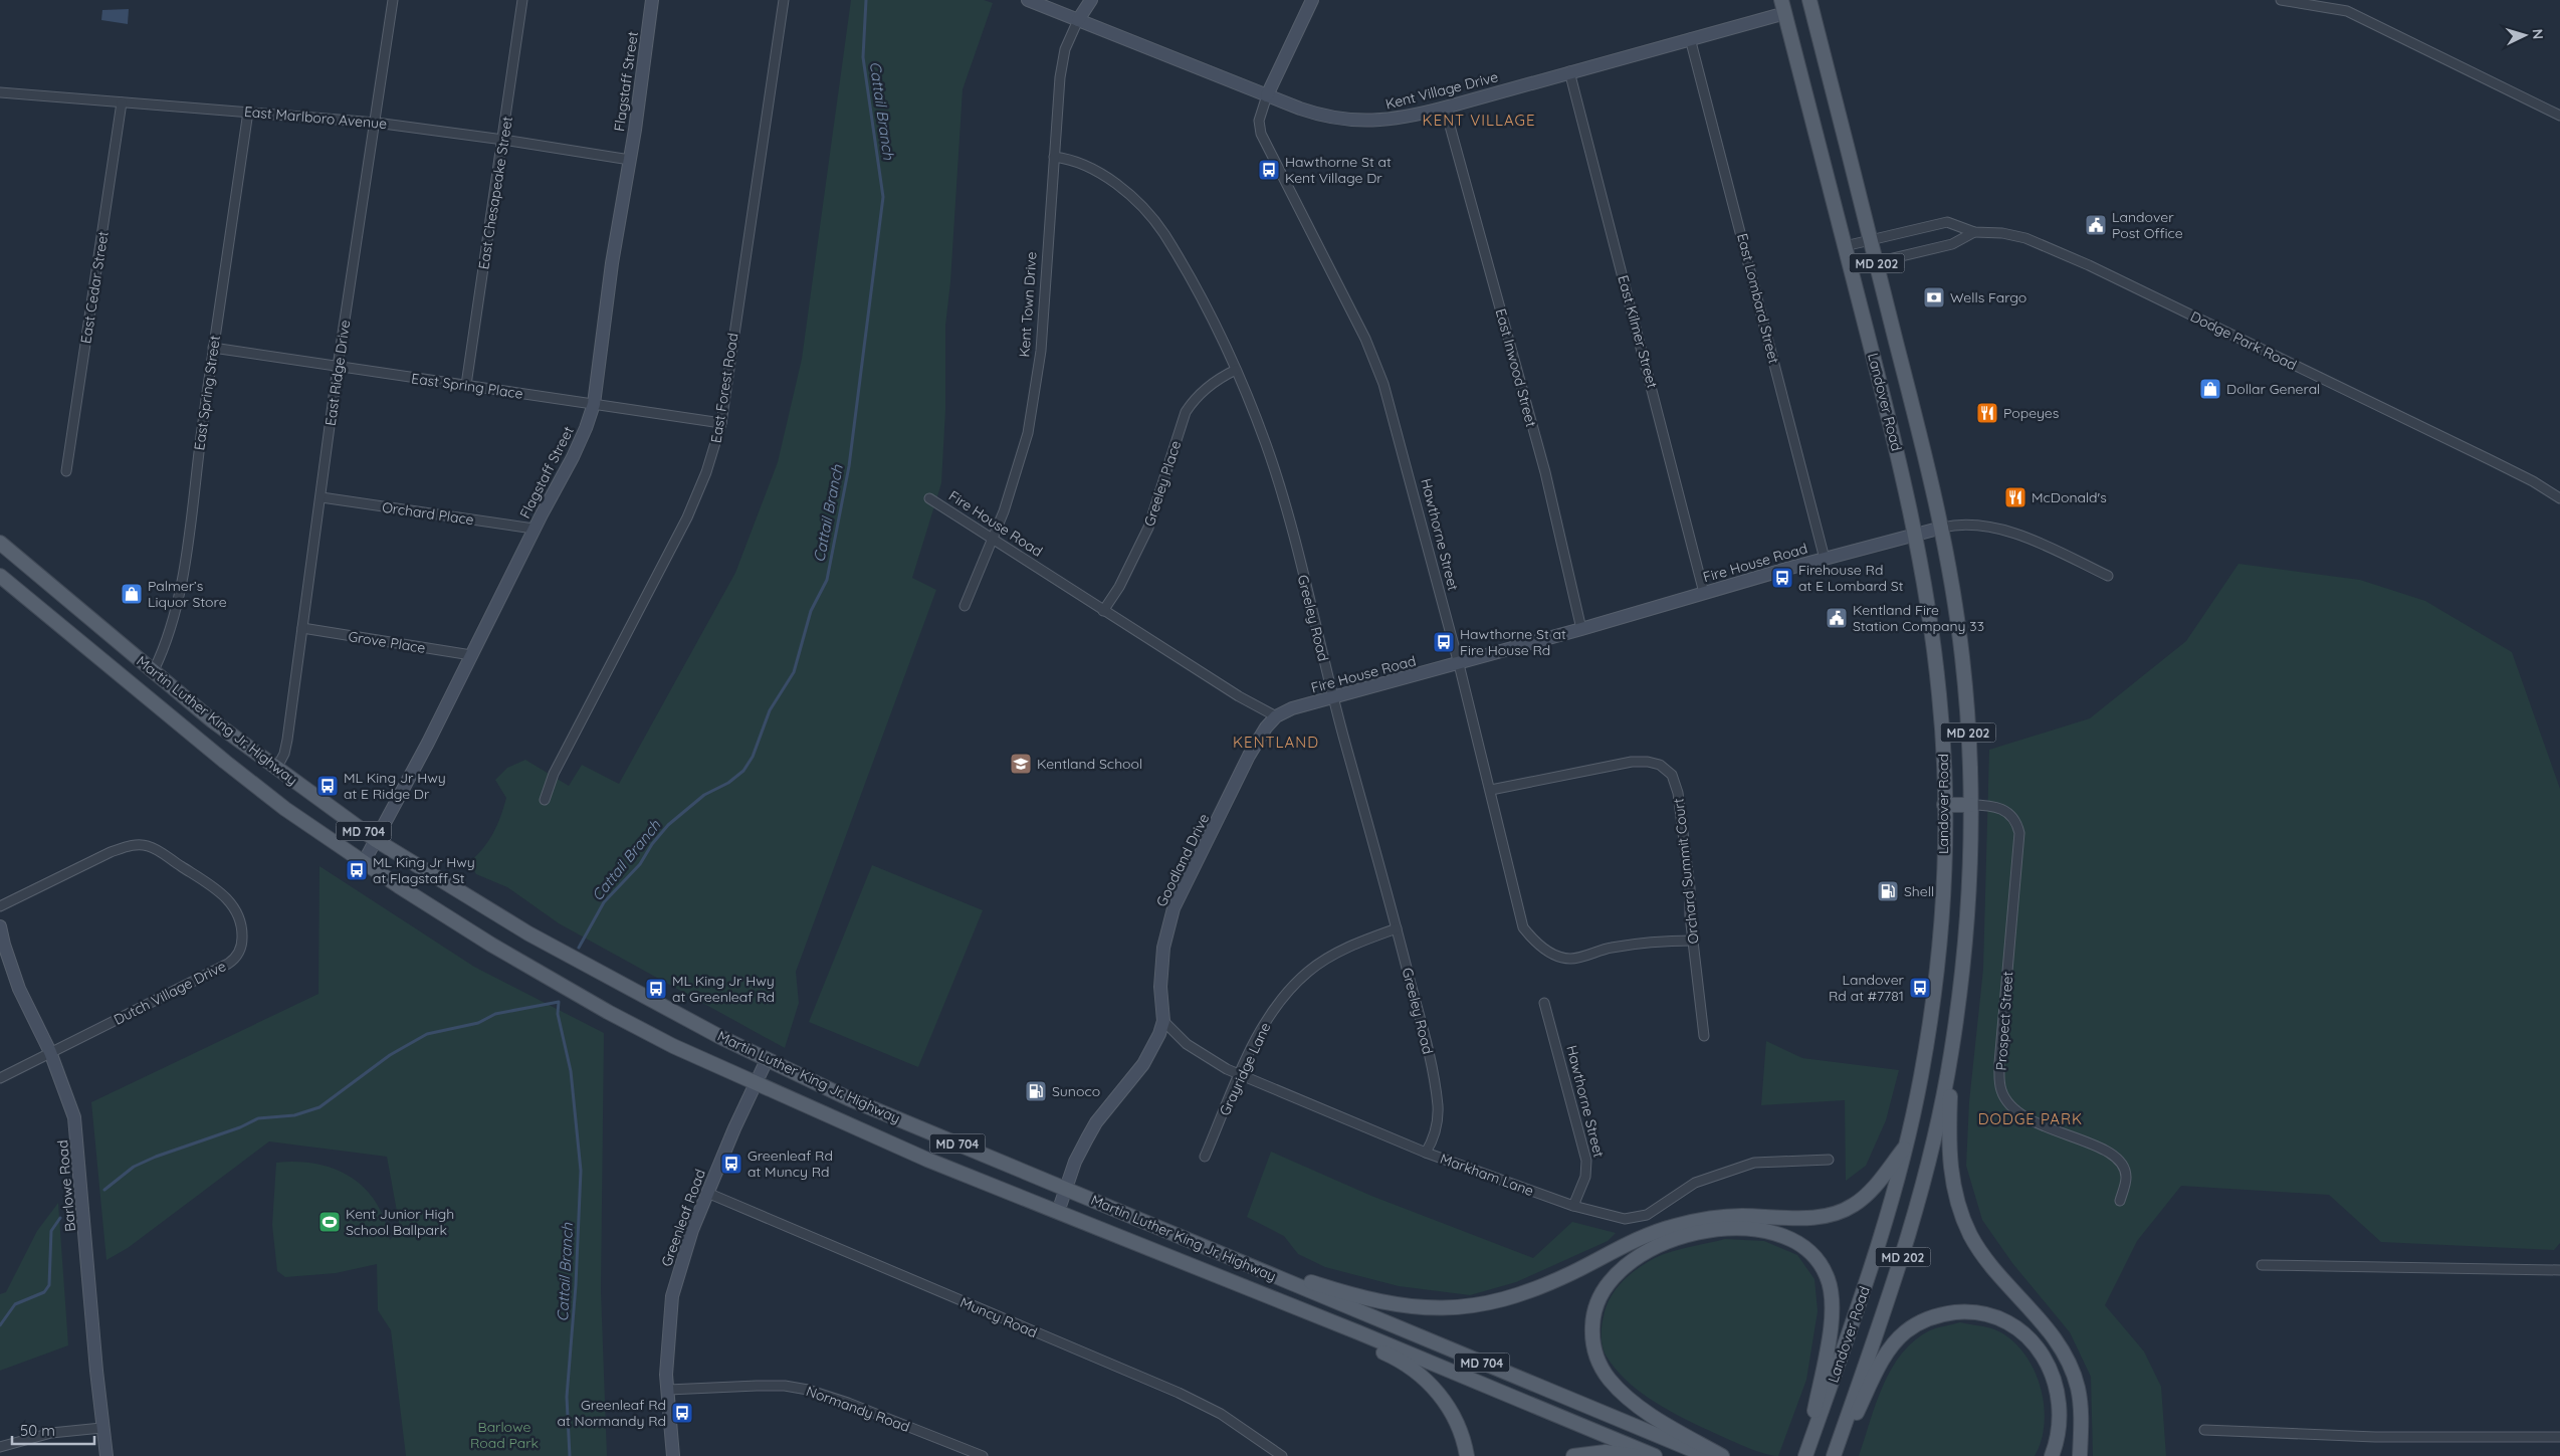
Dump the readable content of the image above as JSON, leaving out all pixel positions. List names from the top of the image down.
{
  "streets": {
    "main road": [
      "MD 202",
      "Landover Road",
      "Martin Luther King Jr. Highway",
      "MD 704"
    ],
    "street": [
      "Flagstaff Street",
      "Kent Village Drive",
      "East Marlboro Avenue",
      "East Chesapeake Street",
      "East Cedar Street",
      "East Lombard Street",
      "Kent Town Drive",
      "East Kilmer Street",
      "Dodge Park Road",
      "East Inwood Street",
      "East Ridge Drive",
      "East Spring Place",
      "East Forest Road",
      "East Spring Street",
      "Greeley Place",
      "Orchard Place",
      "Fire House Road",
      "Hawthorne Street",
      "Greeley Road",
      "Grove Place",
      "Goodland Drive",
      "Orchard Summit Court",
      "Dutch Village Drive",
      "Prospect Street",
      "Grayridge Lane",
      "Markham Lane",
      "Barlowe Road",
      "Greenleaf Road",
      "Muncy Road",
      "Normandy Road"
    ]
  },
  "crossings": [
    ["Flagstaff Street", "East Marlboro Avenue"],
    ["Flagstaff Street", "East Spring Place"],
    ["Flagstaff Street", "Orchard Place"],
    ["Flagstaff Street", "Grove Place"],
    ["Flagstaff Street", "Martin Luther King Jr. Highway"],
    ["Kent Village Drive", "East Lombard Street"],
    ["Kent Village Drive", "Kent Town Drive"],
    ["Kent Village Drive", "East Kilmer Street"],
    ["Kent Village Drive", "East Inwood Street"],
    ["Kent Village Drive", "Landover Road"],
    ["Kent Village Drive", "Hawthorne Street"],
    ["East Marlboro Avenue", "East Chesapeake Street"],
    ["East Marlboro Avenue", "East Cedar Street"],
    ["East Marlboro Avenue", "East Ridge Drive"],
    ["East Marlboro Avenue", "East Spring Street"],
    ["East Chesapeake Street", "East Spring Place"],
    ["East Lombard Street", "Fire House Road"],
    ["Kent Town Drive", "Fire House Road"],
    ["Kent Town Drive", "Greeley Road"],
    ["East Kilmer Street", "Fire House Road"],
    ["Dodge Park Road", "Landover Road"],
    ["East Inwood Street", "Fire House Road"],
    ["East Ridge Drive", "East Spring Place"],
    ["East Ridge Drive", "Orchard Place"],
    ["East Ridge Drive", "Grove Place"],
    ["East Ridge Drive", "Martin Luther King Jr. Highway"],
    ["East Spring Place", "East Forest Road"],
    ["East Spring Place", "East Spring Street"],
    ["East Spring Street", "Martin Luther King Jr. Highway"],
    ["Landover Road", "Fire House Road"],
    ["Landover Road", "Prospect Street"],
    ["Greeley Place", "Fire House Road"],
    ["Greeley Place", "Greeley Road"],
    ["Fire House Road", "Hawthorne Street"],
    ["Fire House Road", "Greeley Road"],
    ["Fire House Road", "Goodland Drive"],
    ["Hawthorne Street", "Orchard Summit Court"],
    ["Hawthorne Street", "Markham Lane"],
    ["Greeley Road", "Grayridge Lane"],
    ["Greeley Road", "Markham Lane"],
    ["Martin Luther King Jr. Highway", "Goodland Drive"],
    ["Martin Luther King Jr. Highway", "Greenleaf Road"],
    ["Goodland Drive", "Markham Lane"],
    ["Dutch Village Drive", "Barlowe Road"],
    ["Grayridge Lane", "Markham Lane"],
    ["Greenleaf Road", "Muncy Road"],
    ["Greenleaf Road", "Normandy Road"]
  ],
  "districts": ["KENT VILLAGE", "KENTLAND", "DODGE PARK"],
  "water": ["Cattail Branch"],
  "parks": ["Barlowe Road Park"],
  "places": {
    "bus stop": [
      "Hawthorne St at Kent Village Dr",
      "Firehouse Rd at E Lombard St",
      "Hawthorne St at Fire House Rd",
      "ML King Jr Hwy at E Ridge Dr",
      "ML King Jr Hwy at Flagstaff St",
      "Landover Rd at #7781",
      "ML King Jr Hwy at Greenleaf Rd",
      "Greenleaf Rd at Muncy Rd",
      "Greenleaf Rd at Normandy Rd"
    ],
    "public building": ["Landover Post Office", "Kentland Fire Station Company 33"],
    "bank": ["Wells Fargo"],
    "shop": ["Dollar General", "Palmer’s Liquor Store"],
    "restaurant": ["Popeyes", "McDonald's"],
    "school or university": ["Kentland School"],
    "fuel station": ["Shell", "Sunoco"],
    "sports": ["Kent Junior High School Ballpark"]
  },
  "scale_bar": "50 m",
  "north": "right"
}
